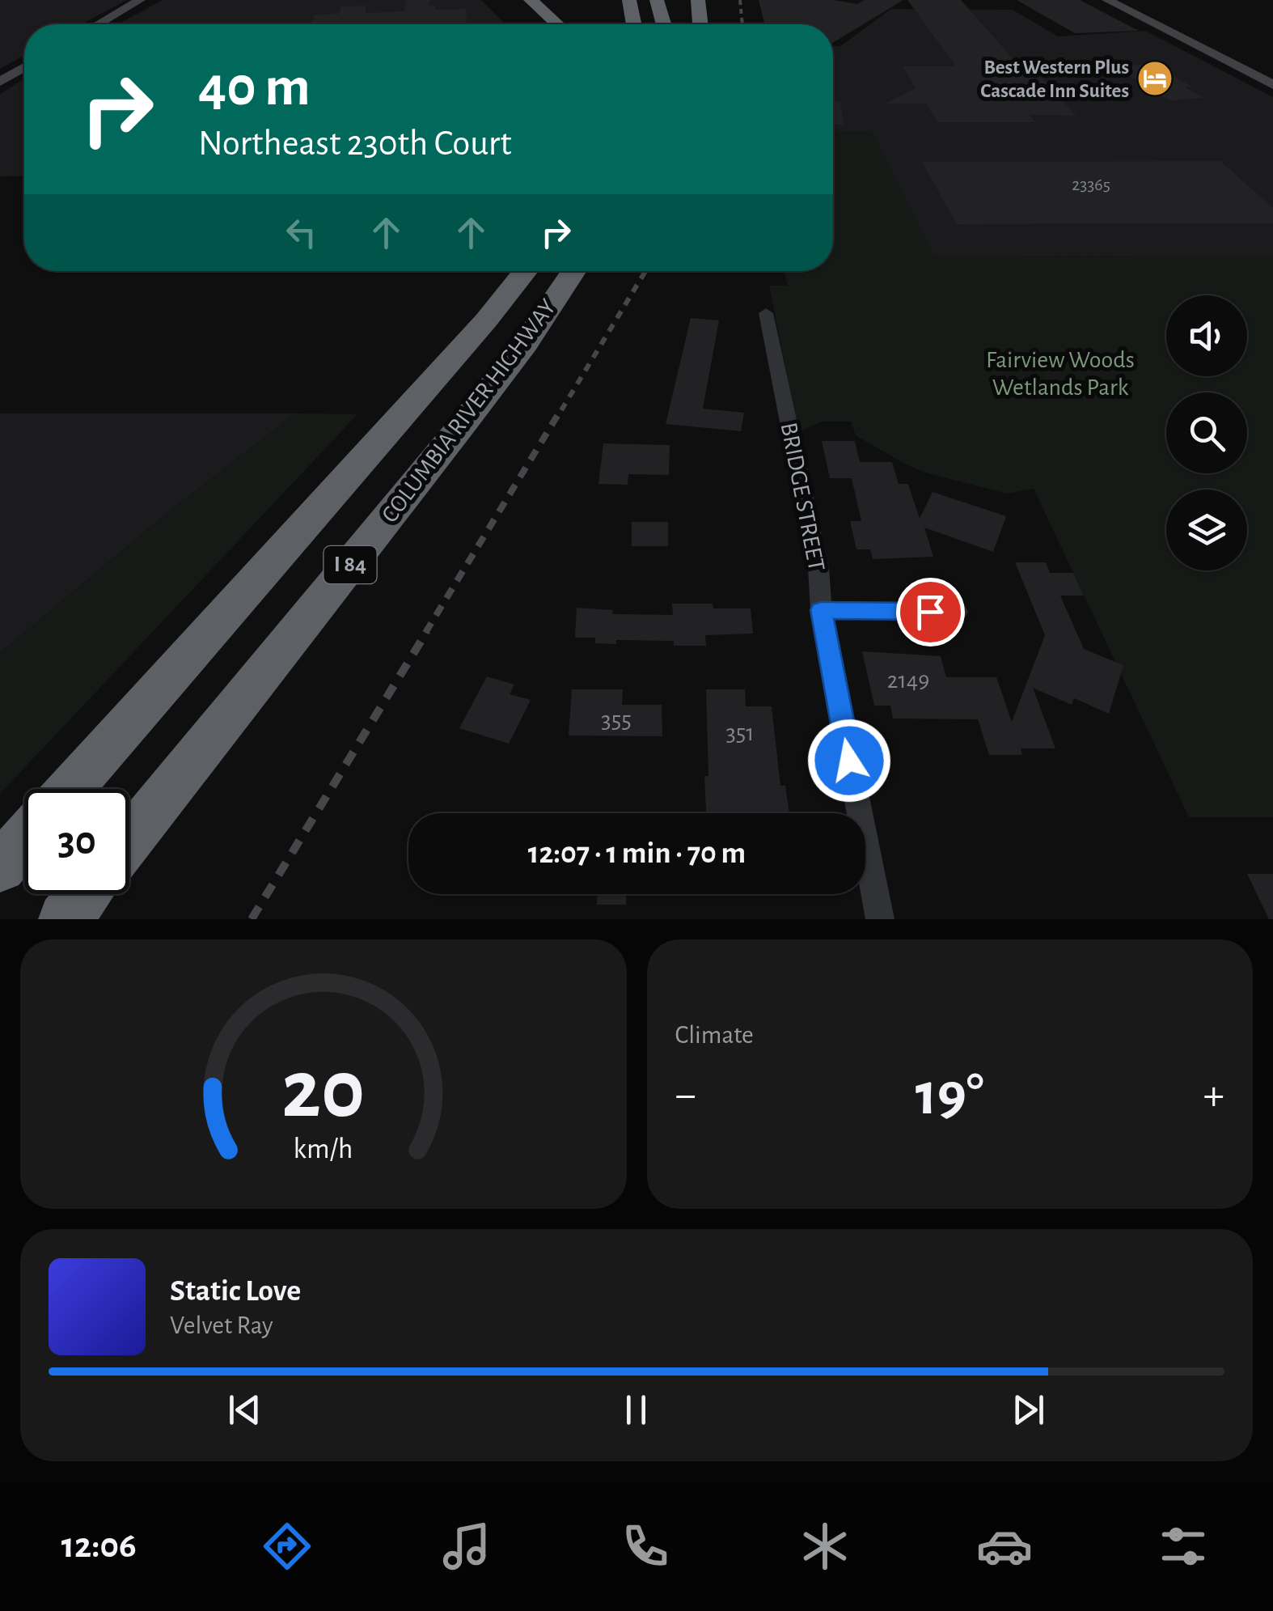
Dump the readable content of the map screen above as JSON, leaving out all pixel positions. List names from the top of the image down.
{
  "streets": {
    "highway": ["COLUMBIA RIVER HIGHWAY", "I 84"],
    "street": ["BRIDGE STREET"]
  },
  "parks": ["Fairview Woods Wetlands Park"],
  "places": {
    "hotel": ["Best Western Plus Cascade Inn Suites"]
  },
  "house_numbers": [
    "23365",
    "2149",
    "355",
    "351"
  ],
  "page": {
    "turn": ["40 m", "Northeast 230th Court"],
    "limit": "30",
    "trip": "12:07 · 1 min · 70 m",
    "tile": "Climate",
    "heat": ["−", "19°", "+"],
    "song": ["Static Love", "Velvet Ray"],
    "tabs": "12:06",
    "gauge": ["20", "km/h"]
  }
}
